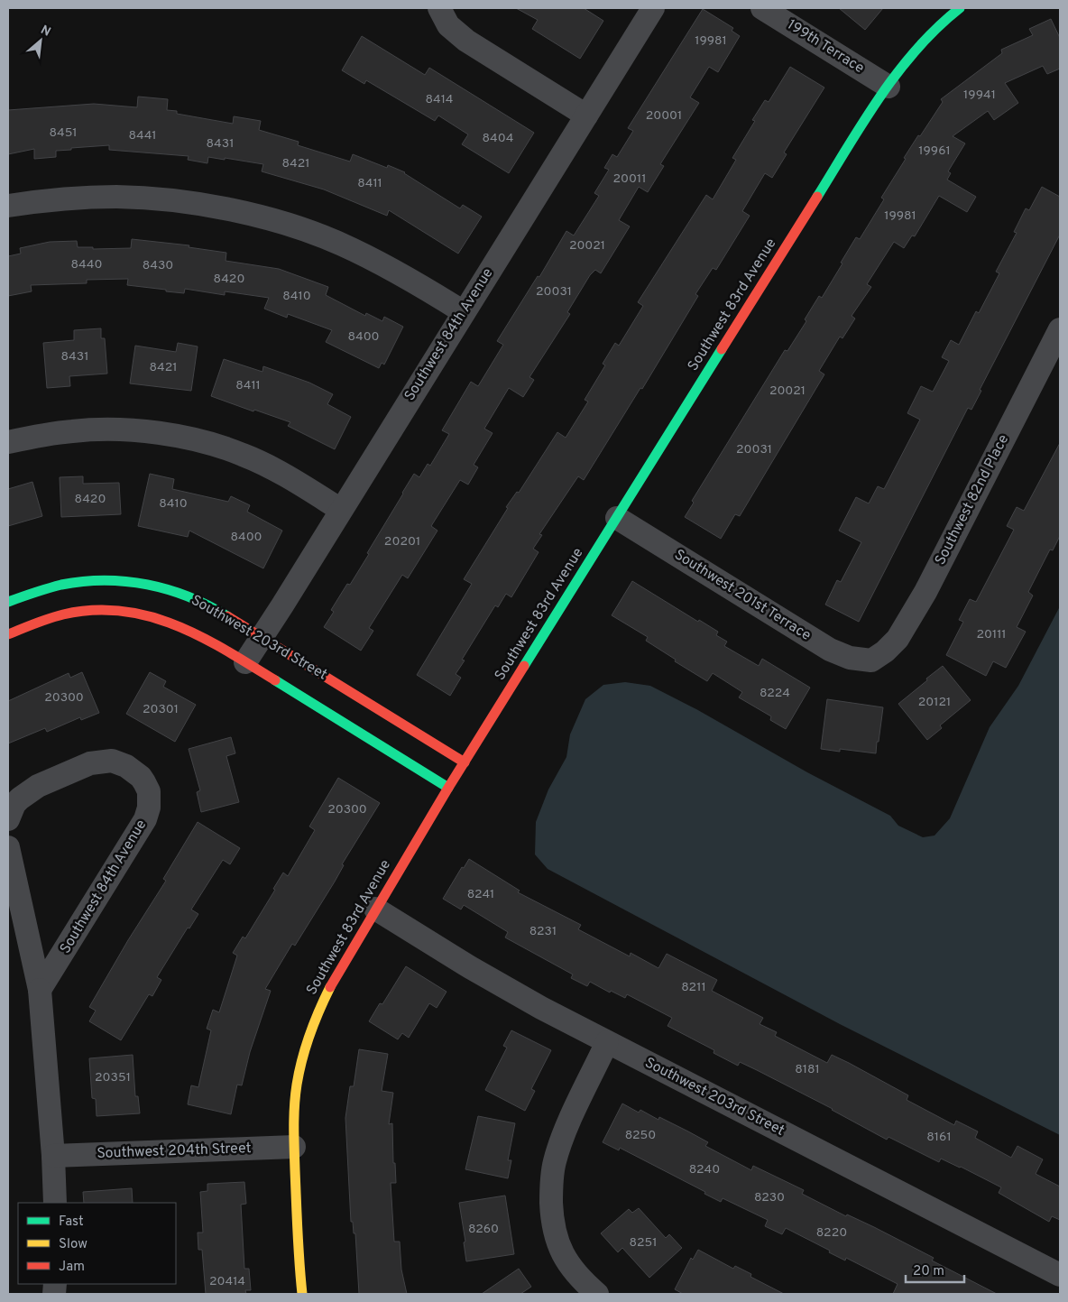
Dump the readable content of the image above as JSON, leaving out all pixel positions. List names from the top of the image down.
{
  "streets": {
    "street": [
      "199th Terrace",
      "Southwest 83rd Avenue",
      "Southwest 84th Avenue",
      "Southwest 82nd Place",
      "Southwest 201st Terrace",
      "Southwest 203rd Street",
      "Southwest 204th Street"
    ]
  },
  "crossings": [
    ["199th Terrace", "Southwest 83rd Avenue"],
    ["Southwest 83rd Avenue", "Southwest 201st Terrace"],
    ["Southwest 83rd Avenue", "Southwest 203rd Street"],
    ["Southwest 83rd Avenue", "Southwest 204th Street"],
    ["Southwest 84th Avenue", "Southwest 203rd Street"],
    ["Southwest 82nd Place", "Southwest 201st Terrace"]
  ],
  "house_numbers": [
    "19981",
    "19941",
    "8414",
    "20001",
    "8451",
    "8441",
    "8404",
    "8431",
    "19961",
    "8421",
    "20011",
    "8411",
    "19981",
    "20021",
    "8440",
    "8430",
    "8420",
    "20031",
    "8410",
    "8400",
    "8431",
    "8421",
    "8411",
    "20021",
    "20031",
    "8420",
    "8410",
    "8400",
    "20201",
    "20111",
    "8224",
    "20300",
    "20121",
    "20301",
    "20300",
    "8241",
    "8231",
    "8211",
    "8181",
    "20351",
    "8250",
    "8161",
    "8240",
    "8230",
    "8260",
    "8220",
    "8251",
    "20414"
  ],
  "legend": ["Fast", "Slow", "Jam"],
  "scale_bar": "20 m",
  "north": "top right"
}
